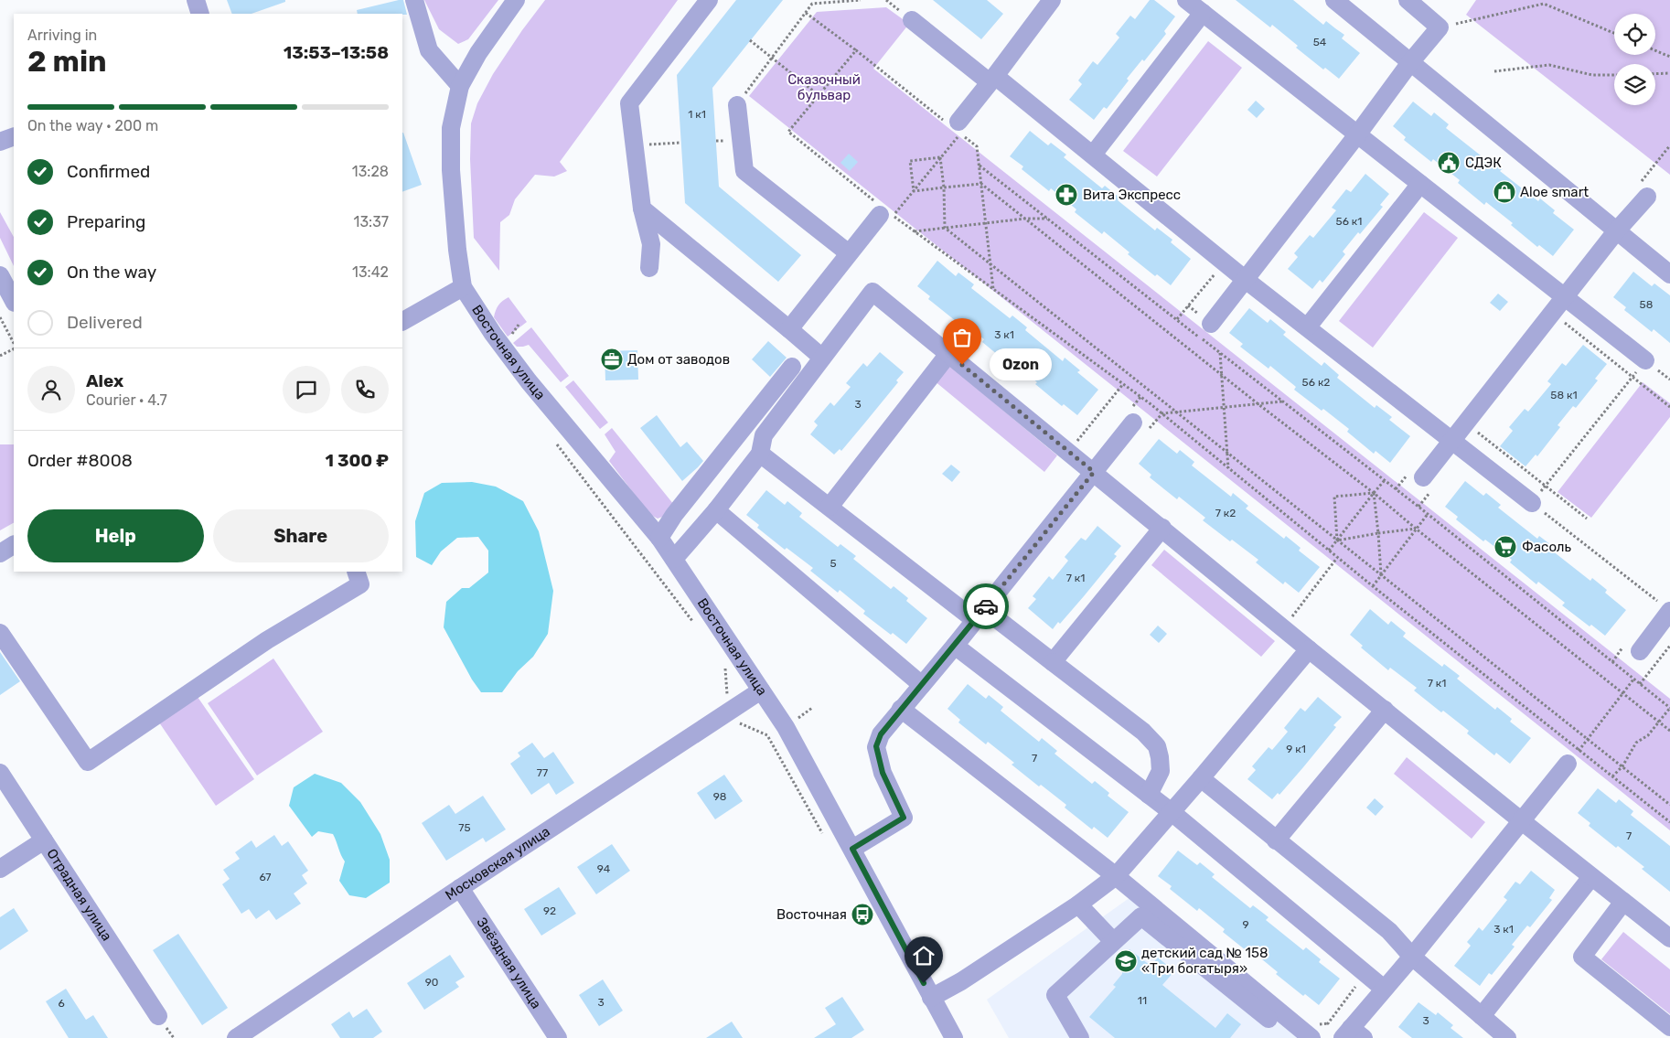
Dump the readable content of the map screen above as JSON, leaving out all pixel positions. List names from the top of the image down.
{
  "streets": {
    "street": [
      "Восточная улица",
      "Московская улица",
      "Отрадная улица",
      "Звёздная улица"
    ]
  },
  "crossings": [
    ["Восточная улица", "Московская улица"],
    ["Московская улица", "Звёздная улица"]
  ],
  "parks": ["Сказочный бульвар"],
  "places": {
    "public building": ["СДЭК"],
    "shop": ["Aloe smart"],
    "pharmacy": ["Вита Экспресс"],
    "office": ["Дом от заводов"],
    "other": ["Ozon"],
    "supermarket": ["Фасоль"],
    "bus stop": ["Восточная"],
    "school or university": ["детский сад № 158 «Три богатыря»"]
  },
  "house_numbers": [
    "54",
    "1 к1",
    "56 к1",
    "58",
    "3 к1",
    "56 к2",
    "58 к1",
    "3",
    "7 к2",
    "5",
    "7 к1",
    "7 к1",
    "9 к1",
    "7",
    "77",
    "98",
    "75",
    "7",
    "94",
    "67",
    "92",
    "9",
    "3 к1",
    "90",
    "11",
    "3",
    "6",
    "3"
  ],
  "page": {
    "heading": ["2 min", "Arriving in", "13:53–13:58"],
    "panel": [
      "Alex",
      "Courier · 4.7",
      "Order #8008",
      "1 300 ₽"
    ],
    "bar": "On the way · 200 m",
    "list": [
      ["Confirmed", "13:28"],
      ["Preparing", "13:37"],
      ["On the way", "13:42"],
      "Delivered"
    ],
    "bubble": "Ozon",
    "buttons": ["Help", "Share"]
  }
}
